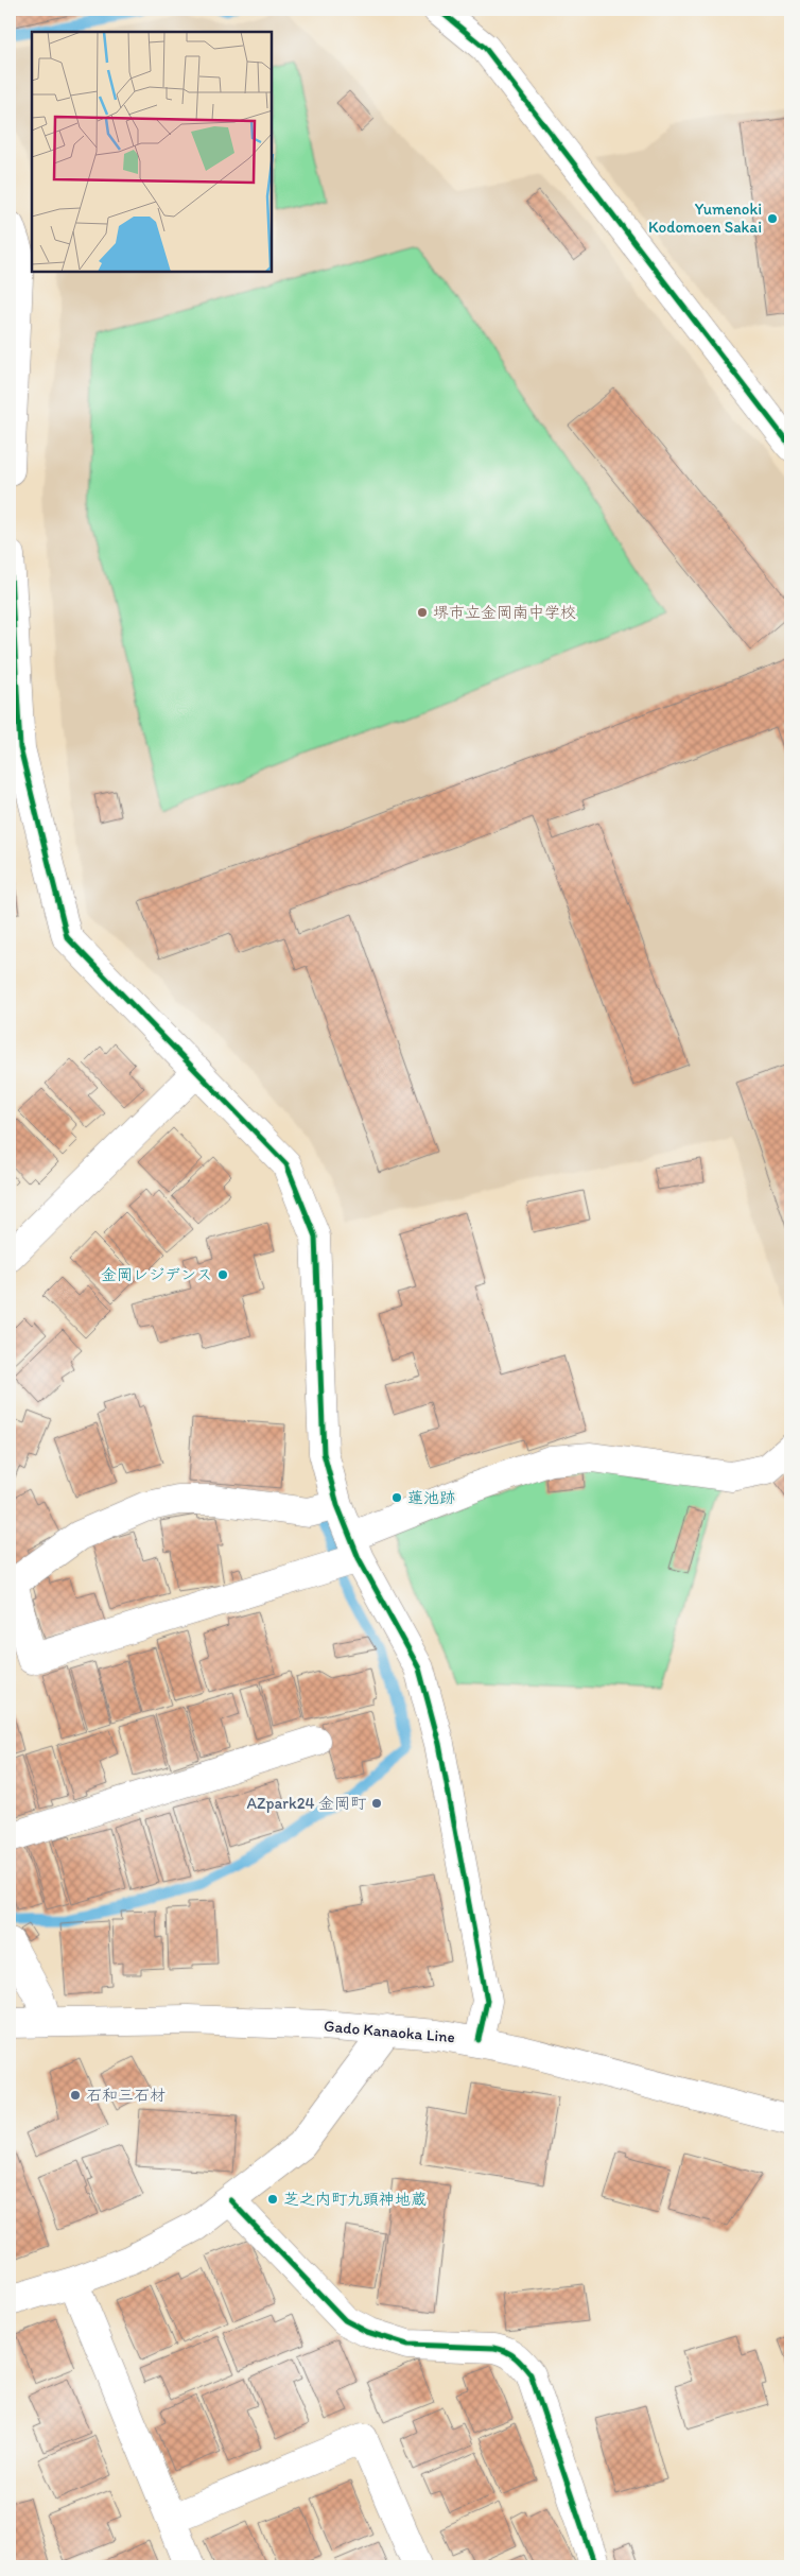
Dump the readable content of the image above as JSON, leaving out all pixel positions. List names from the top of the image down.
{
  "streets": {
    "street": ["Gado Kanaoka Line"]
  },
  "places": [
    "Yumenoki Kodomoen Sakai",
    "堺市立金岡南中学校",
    "金岡レジデンス",
    "蓮池跡",
    "AZpark24 金岡町",
    "石和三石材",
    "芝之内町九頭神地蔵"
  ]
}
